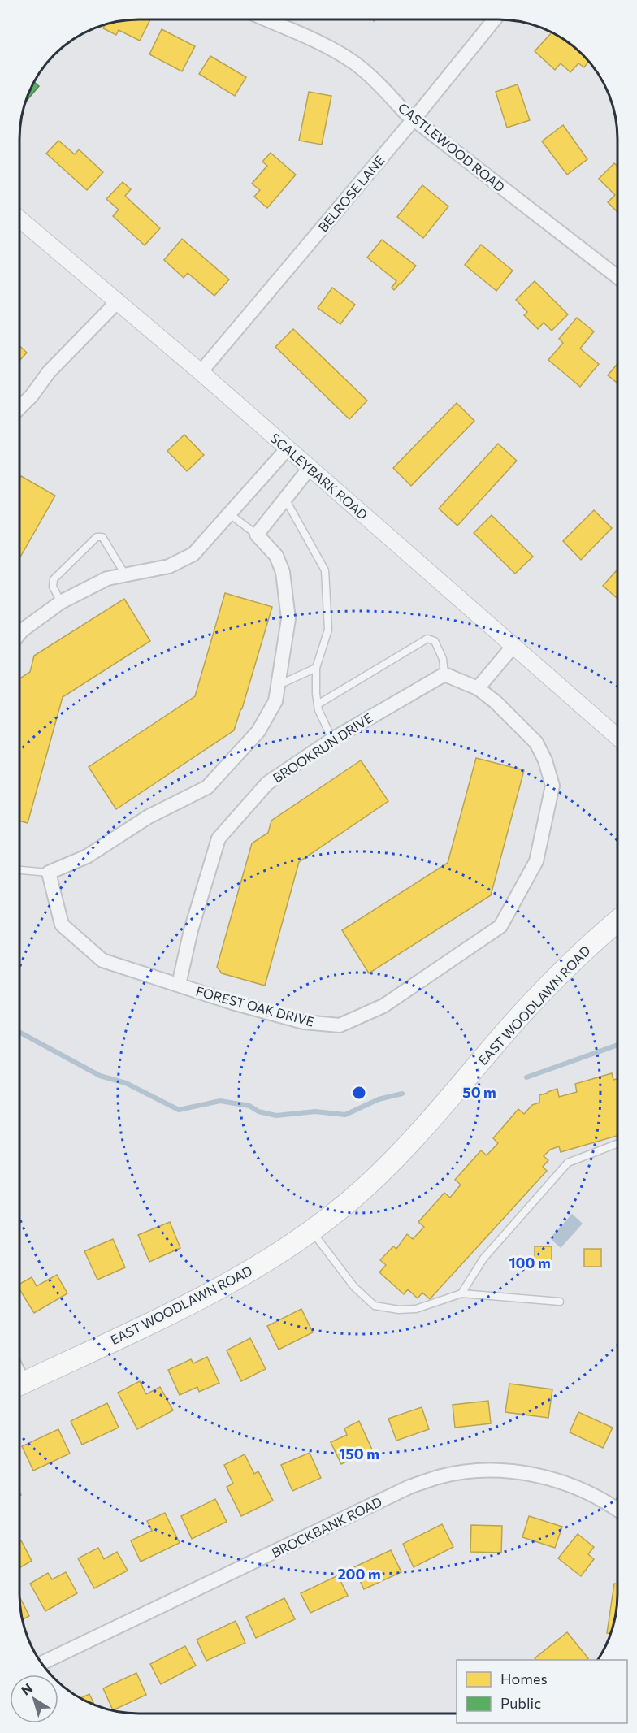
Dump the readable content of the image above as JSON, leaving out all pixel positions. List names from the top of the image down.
{
  "streets": {
    "main road": ["EAST WOODLAWN ROAD"],
    "street": [
      "CASTLEWOOD ROAD",
      "BELROSE LANE",
      "SCALEYBARK ROAD",
      "BROOKRUN DRIVE",
      "FOREST OAK DRIVE",
      "BROCKBANK ROAD"
    ]
  },
  "crossings": [
    ["CASTLEWOOD ROAD", "BELROSE LANE"],
    ["BELROSE LANE", "SCALEYBARK ROAD"],
    ["BROOKRUN DRIVE", "FOREST OAK DRIVE"]
  ],
  "legend": ["Homes", "Public"],
  "north": "top left",
  "rings": [
    "50 m",
    "100 m",
    "150 m",
    "200 m"
  ]
}
